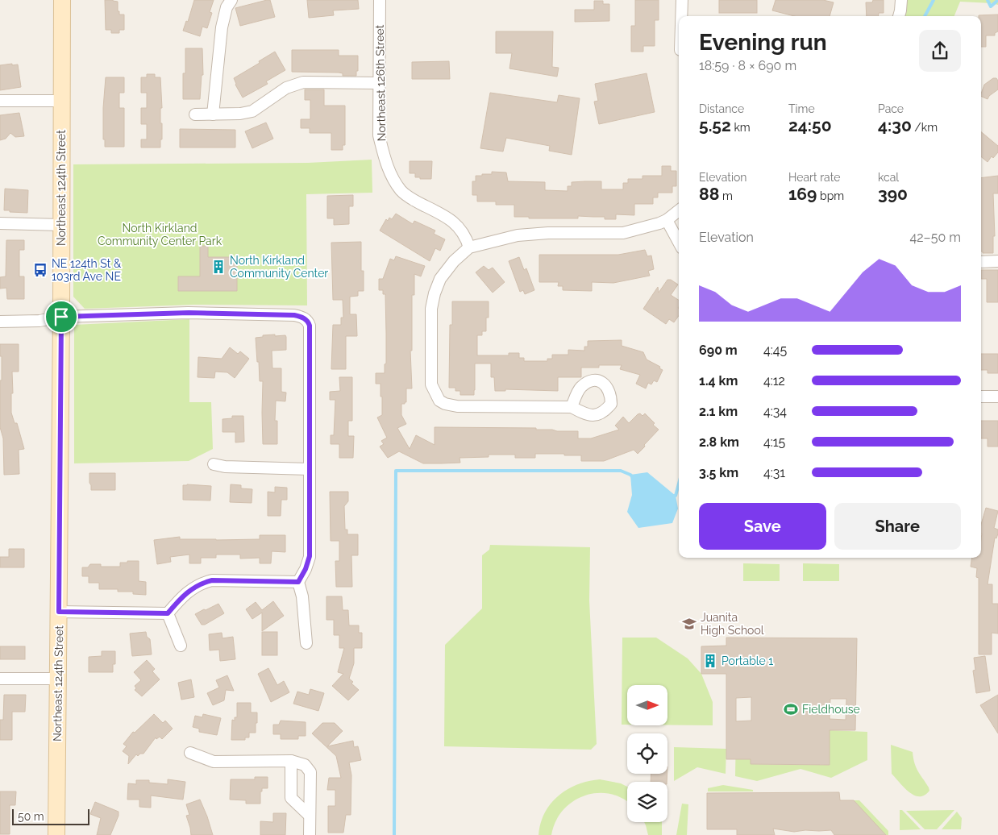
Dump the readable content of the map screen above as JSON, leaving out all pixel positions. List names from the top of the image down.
{
  "streets": {
    "main road": ["Northeast 124th Street"],
    "street": ["Northeast 126th Street"]
  },
  "parks": ["North Kirkland Community Center Park"],
  "places": {
    "building": ["North Kirkland Community Center", "Portable 1"],
    "bus stop": ["NE 124th St & 103rd Ave NE"],
    "school or university": ["Juanita High School"],
    "sports": ["Fieldhouse"]
  },
  "scale_bar": "50 m",
  "north": "right",
  "page": {
    "heading": ["Evening run", "18:59 · 8 × 690 m"],
    "stats": [
      ["Distance", "5.52 km"],
      ["Time", "24:50"],
      ["Pace", "4:30 /km"],
      ["Elevation", "88 m"],
      ["Heart rate", "169 bpm"],
      ["kcal", "390"]
    ],
    "chart": ["Elevation", "42–50 m"],
    "list": [
      {
        "name": "690 m",
        "note": "4:45"
      },
      {
        "name": "1.4 km",
        "note": "4:12"
      },
      {
        "name": "2.1 km",
        "note": "4:34"
      },
      {
        "name": "2.8 km",
        "note": "4:15"
      },
      {
        "name": "3.5 km",
        "note": "4:31"
      }
    ],
    "buttons": ["Save", "Share"],
    "scale": "50 m"
  }
}
